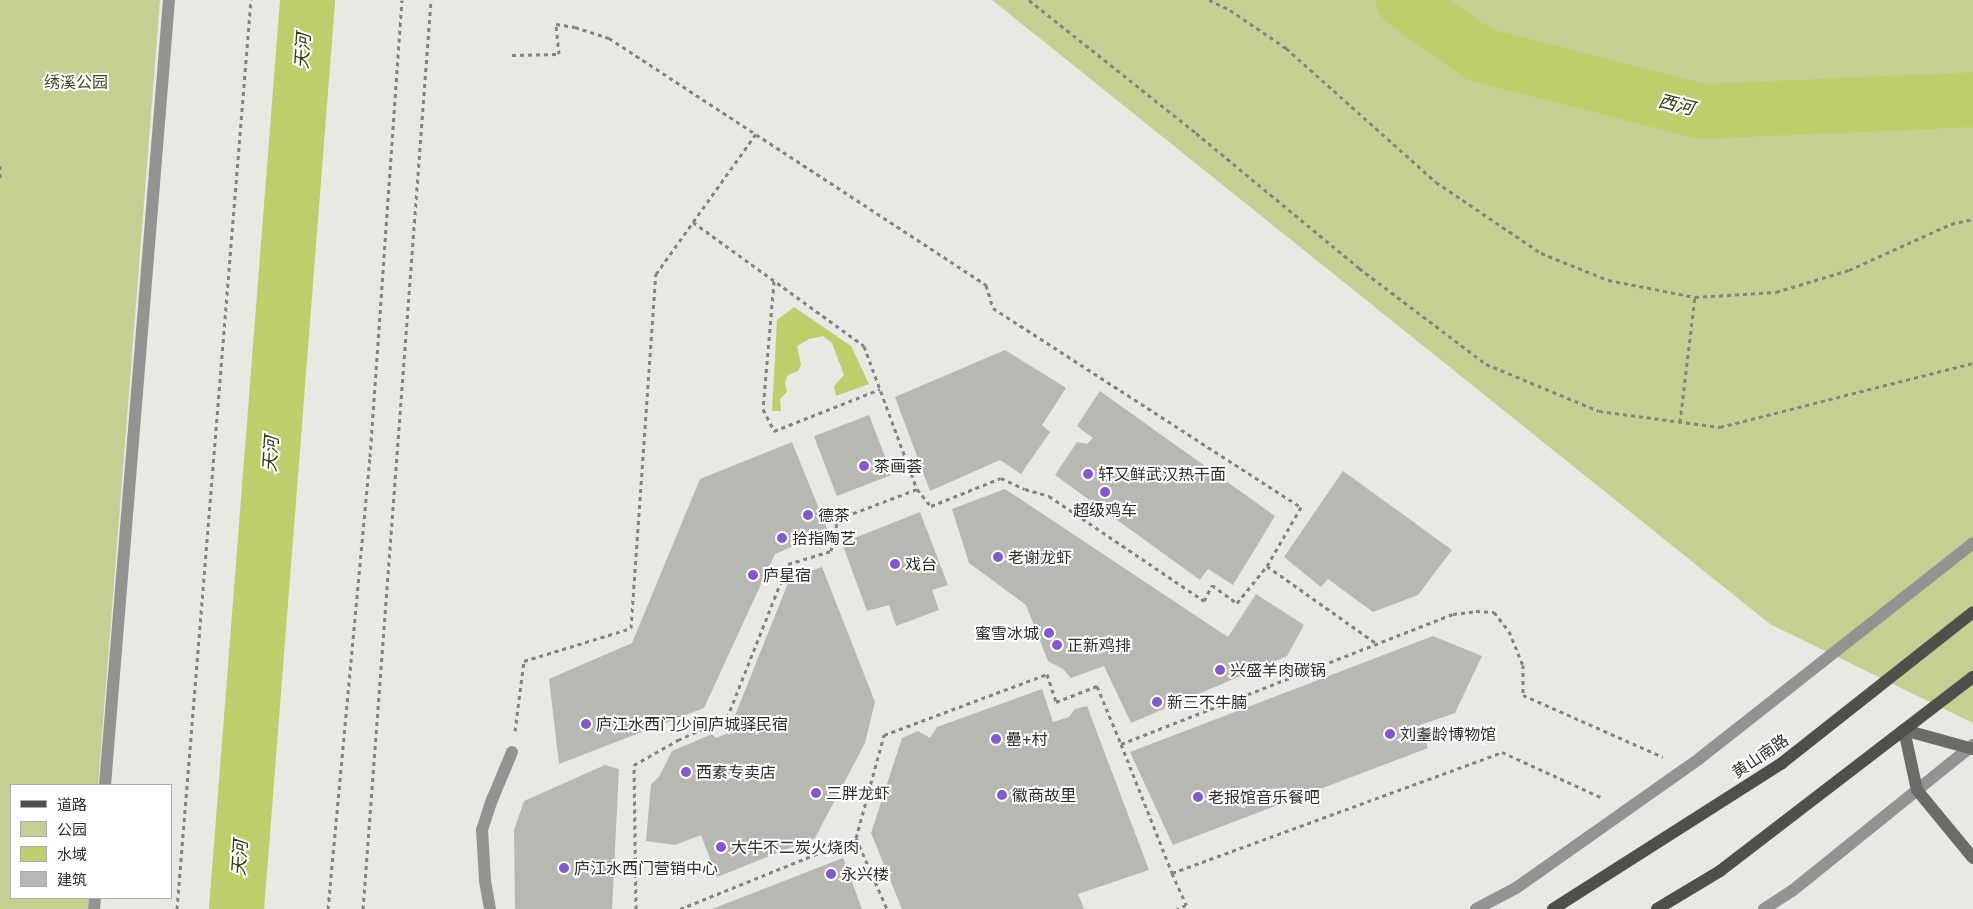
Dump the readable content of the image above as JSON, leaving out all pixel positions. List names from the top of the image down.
{
  "streets": {
    "main road": ["黄山南路"]
  },
  "water": ["天河", "西河"],
  "parks": ["绣溪公园"],
  "places": [
    "茶画荟",
    "轩又鲜武汉热干面",
    "超级鸡车",
    "德茶",
    "拾指陶艺",
    "老谢龙虾",
    "戏台",
    "庐星宿",
    "蜜雪冰城",
    "正新鸡排",
    "兴盛羊肉碳锅",
    "新三不牛腩",
    "庐江水西门少间庐城驿民宿",
    "刘耋龄博物馆",
    "罍+村",
    "西素专卖店",
    "三胖龙虾",
    "徽商故里",
    "老报馆音乐餐吧",
    "大牛不二炭火烧肉",
    "庐江水西门营销中心",
    "永兴楼"
  ],
  "legend": [
    "道路",
    "公园",
    "水域",
    "建筑"
  ]
}
